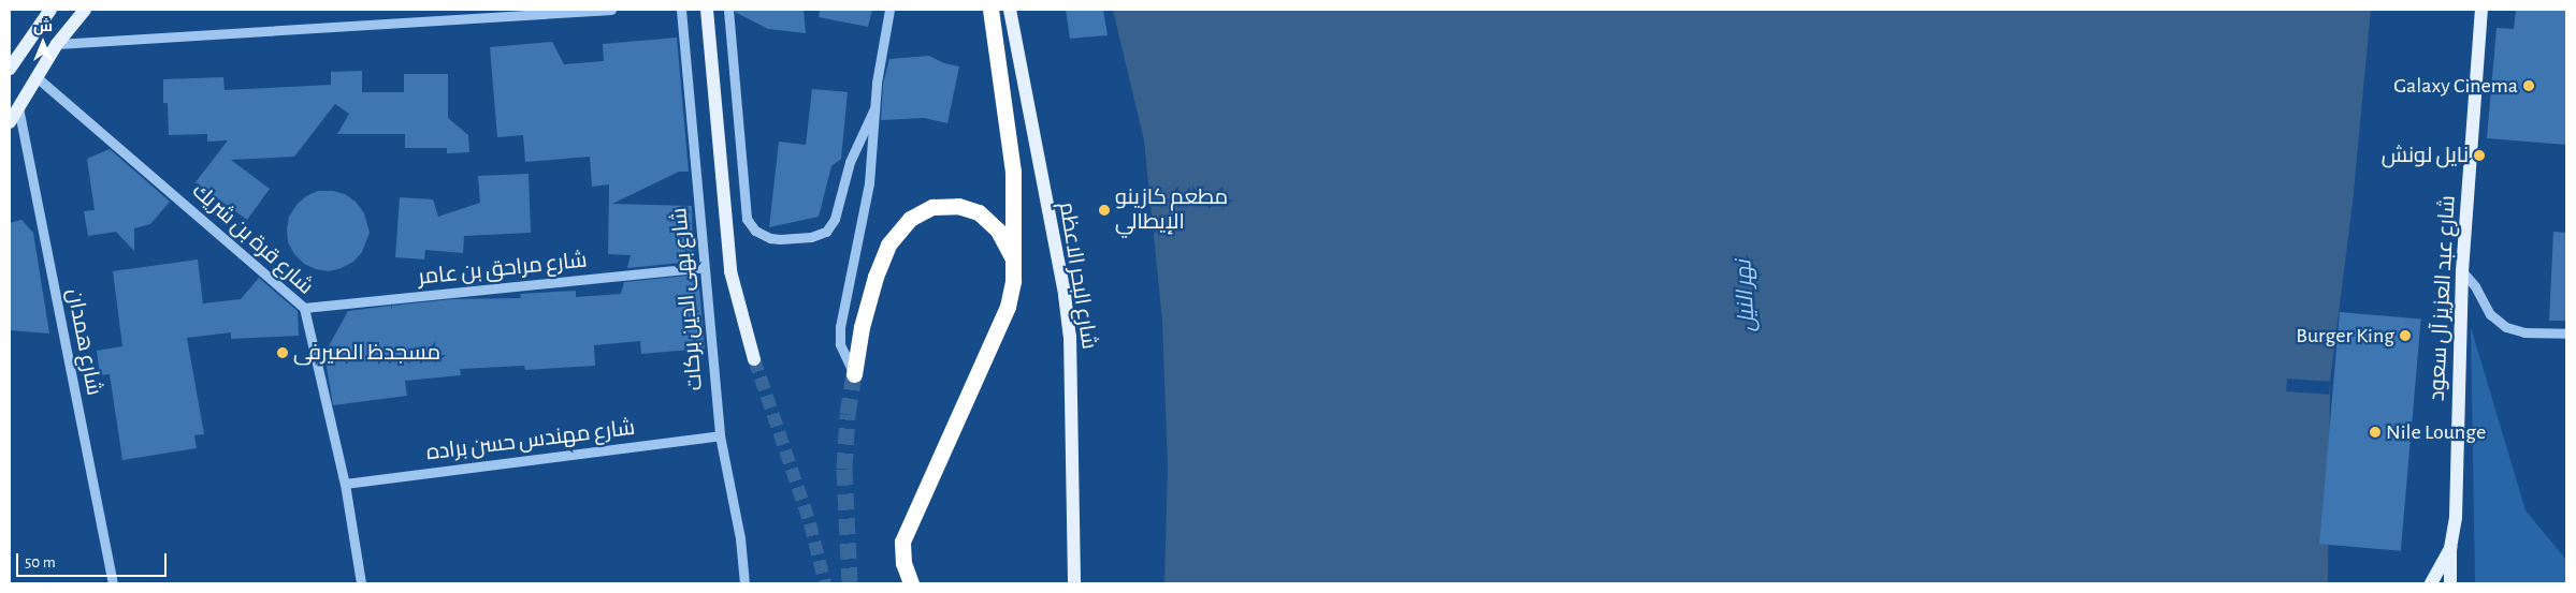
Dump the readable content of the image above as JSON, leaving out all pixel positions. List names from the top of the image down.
{
  "streets": {
    "main road": ["شارع البحر الاعظم", "شارع عبد العزيز آل سعود", "شارع بهى الدين بركات"],
    "street": [
      "شارع قرة بن شريك",
      "شارع مراحق بن عامر",
      "شارع همدان",
      "شارع مهندس حسن براده"
    ]
  },
  "crossings": [
    ["شارع قرة بن شريك", "شارع مراحق بن عامر"],
    ["شارع قرة بن شريك", "شارع مهندس حسن براده"],
    ["شارع مراحق بن عامر", "شارع بهى الدين بركات"],
    ["شارع بهى الدين بركات", "شارع مهندس حسن براده"]
  ],
  "water": ["نهر النيل"],
  "places": [
    "Galaxy Cinema",
    "نايل لونش",
    "مطعم كازينو الإيطالي",
    "Burger King",
    "مسجدظ الصيرفى",
    "Nile Lounge"
  ],
  "scale_bar": "50 m",
  "north": "top"
}
